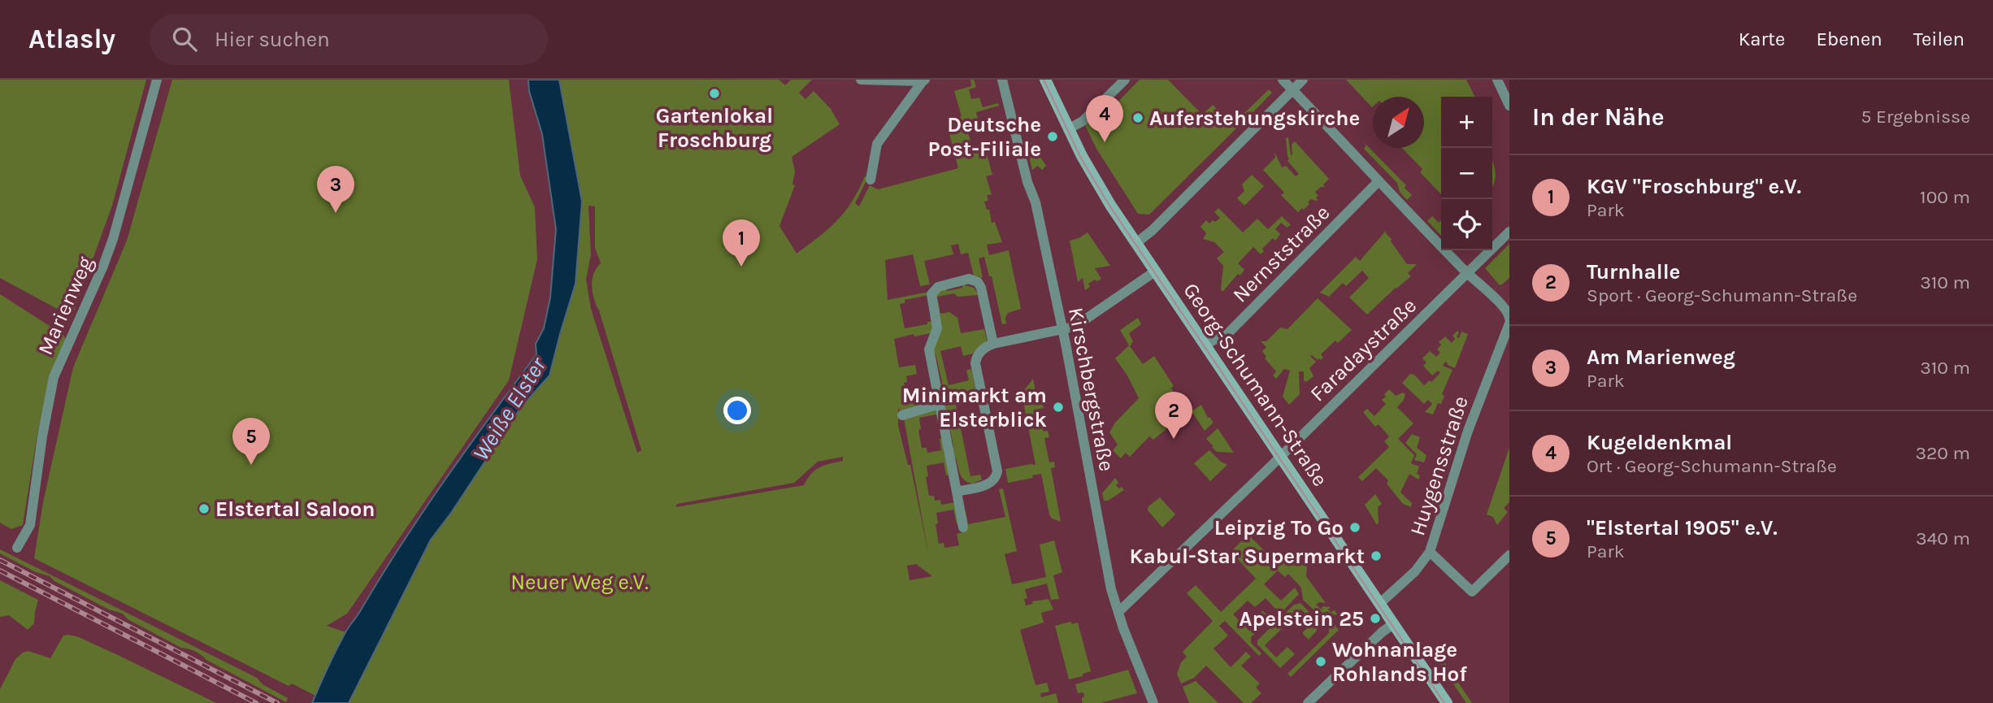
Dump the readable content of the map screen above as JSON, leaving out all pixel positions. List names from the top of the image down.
{
  "streets": {
    "main road": ["Georg-Schumann-Straße"],
    "street": [
      "Nernststraße",
      "Marienweg",
      "Faradaystraße",
      "Kirschbergstraße",
      "Huygensstraße"
    ]
  },
  "crossings": [
    ["Nernststraße", "Georg-Schumann-Straße"],
    ["Faradaystraße", "Georg-Schumann-Straße"],
    ["Faradaystraße", "Kirschbergstraße"],
    ["Georg-Schumann-Straße", "Huygensstraße"]
  ],
  "water": ["Weiße Elster"],
  "parks": ["Neuer Weg e.V."],
  "places": [
    "Gartenlokal Froschburg",
    "Auferstehungskirche",
    "Deutsche Post-Filiale",
    "Minimarkt am Elsterblick",
    "Elstertal Saloon",
    "Leipzig To Go",
    "Kabul-Star Supermarkt",
    "Apelstein 25",
    "Wohnanlage Rohlands Hof"
  ],
  "north": "top right",
  "page": {
    "header": "Atlasly",
    "search": "Hier suchen",
    "nav": ["Karte", "Ebenen", "Teilen"],
    "heading": ["In der Nähe", "5 Ergebnisse"],
    "pins": [
      "4",
      "3",
      "1",
      "2",
      "5"
    ],
    "map_buttons": ["+", "−"],
    "list": [
      {
        "mark": "1",
        "name": "KGV \"Froschburg\" e.V.",
        "note": "Park",
        "value": "100 m"
      },
      {
        "mark": "2",
        "name": "Turnhalle",
        "note": "Sport · Georg-Schumann-Straße",
        "value": "310 m"
      },
      {
        "mark": "3",
        "name": "Am Marienweg",
        "note": "Park",
        "value": "310 m"
      },
      {
        "mark": "4",
        "name": "Kugeldenkmal",
        "note": "Ort · Georg-Schumann-Straße",
        "value": "320 m"
      },
      {
        "mark": "5",
        "name": "\"Elstertal 1905\" e.V.",
        "note": "Park",
        "value": "340 m"
      }
    ]
  }
}
